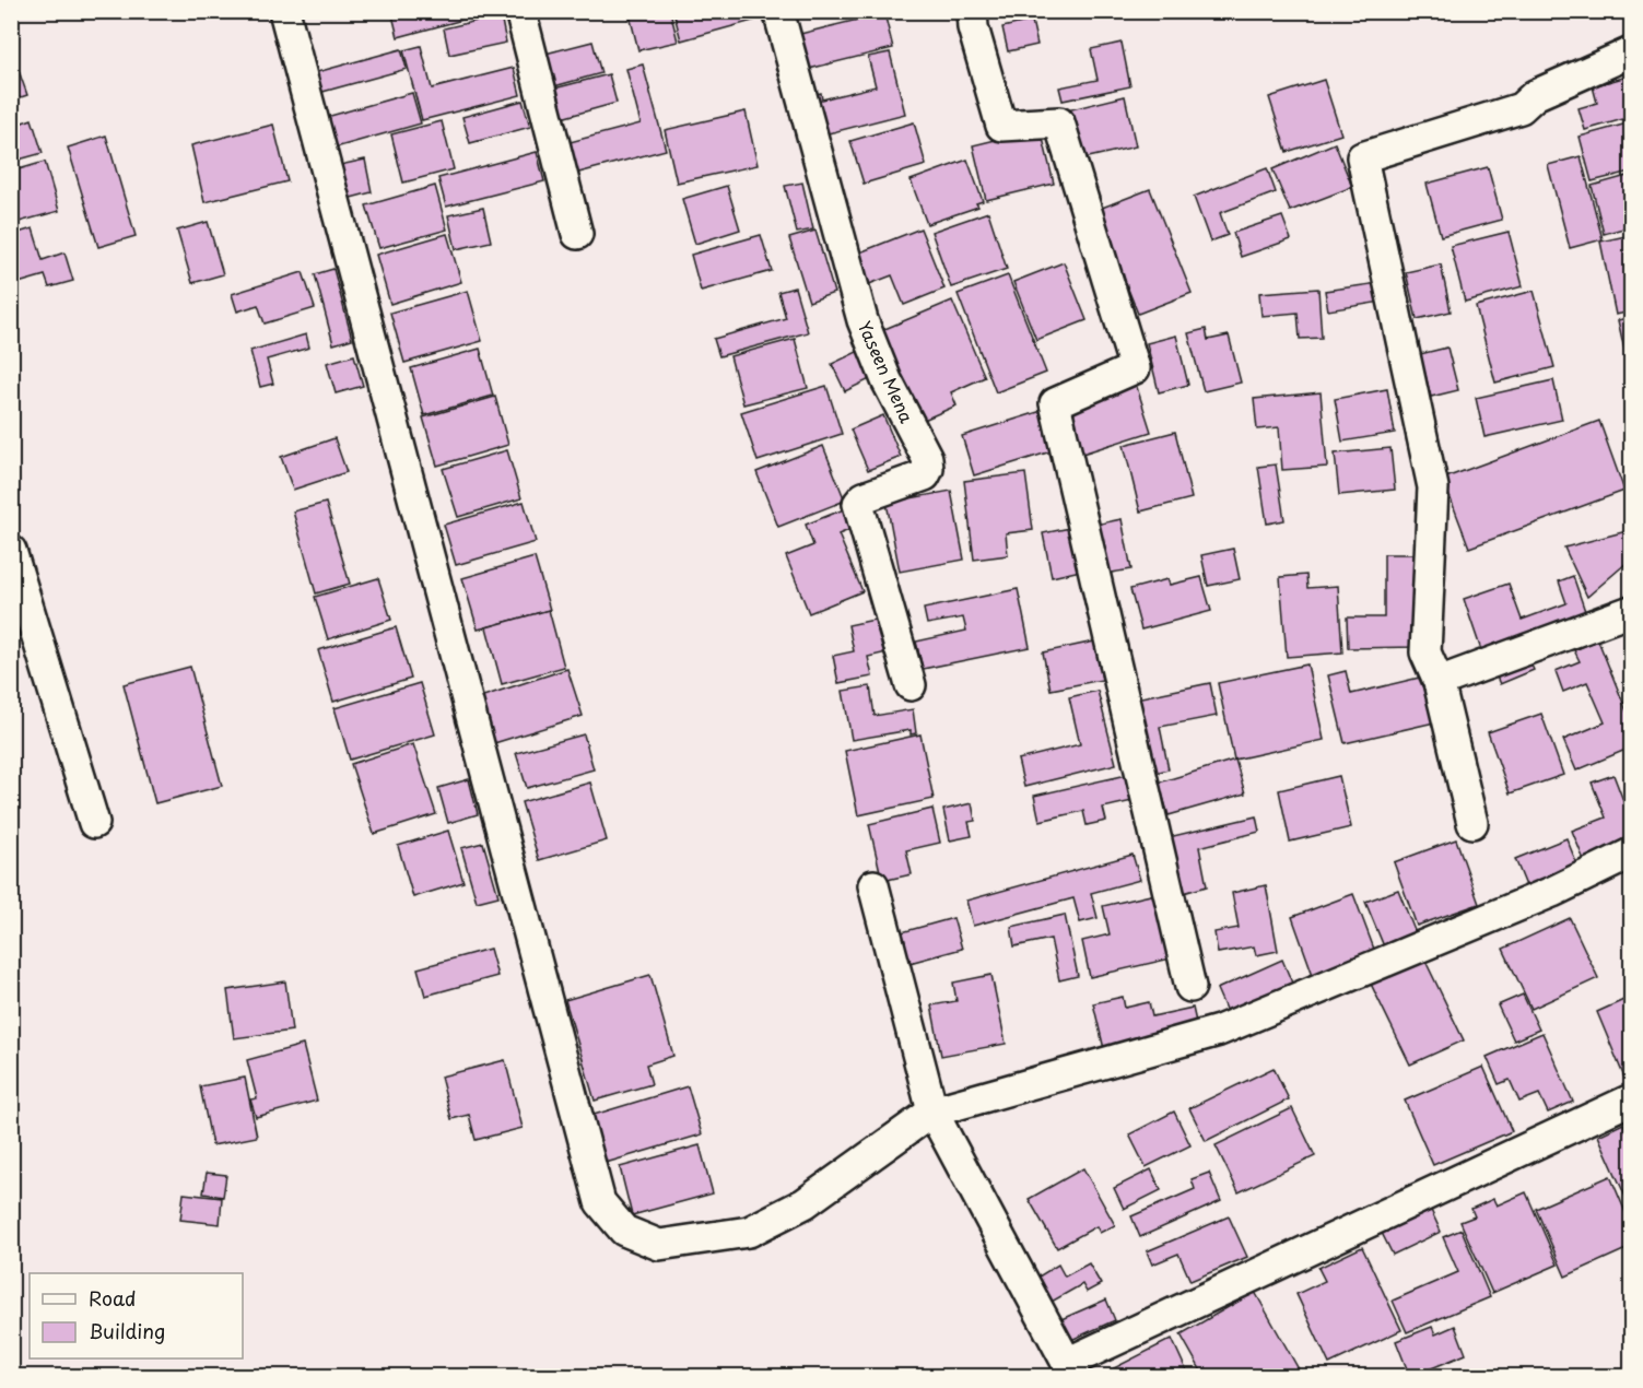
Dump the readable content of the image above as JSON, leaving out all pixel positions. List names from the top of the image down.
{
  "streets": {
    "street": ["Yaseen Mena"]
  },
  "legend": ["Road", "Building"]
}
